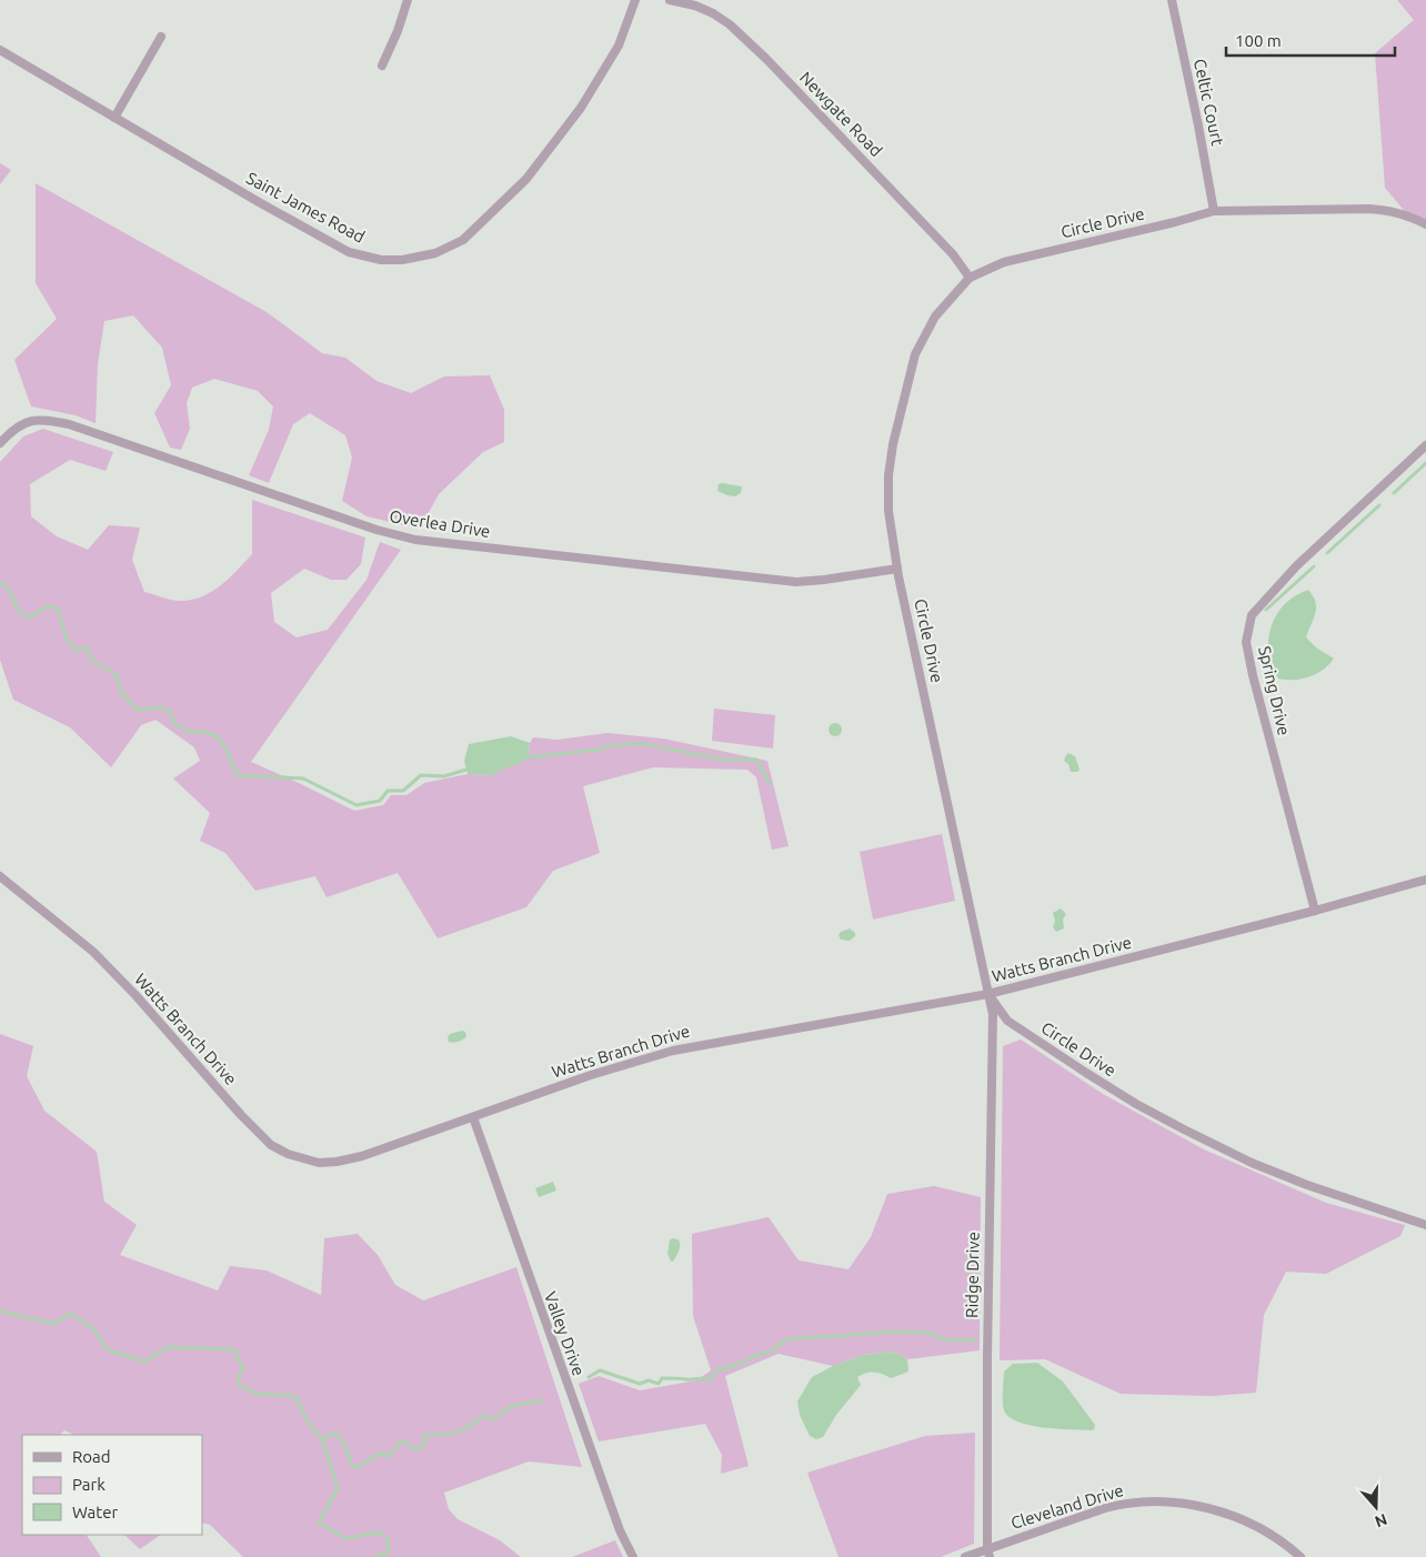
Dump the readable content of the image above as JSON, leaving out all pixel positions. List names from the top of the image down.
{
  "streets": {
    "street": [
      "Celtic Court",
      "Newgate Road",
      "Saint James Road",
      "Circle Drive",
      "Overlea Drive",
      "Spring Drive",
      "Watts Branch Drive",
      "Ridge Drive",
      "Valley Drive",
      "Cleveland Drive"
    ]
  },
  "crossings": [
    ["Celtic Court", "Circle Drive"],
    ["Newgate Road", "Circle Drive"],
    ["Circle Drive", "Overlea Drive"],
    ["Circle Drive", "Watts Branch Drive"],
    ["Circle Drive", "Ridge Drive"],
    ["Spring Drive", "Watts Branch Drive"],
    ["Watts Branch Drive", "Ridge Drive"],
    ["Watts Branch Drive", "Valley Drive"],
    ["Ridge Drive", "Cleveland Drive"]
  ],
  "legend": ["Road", "Park", "Water"],
  "scale_bar": "100 m",
  "north": "bottom"
}
